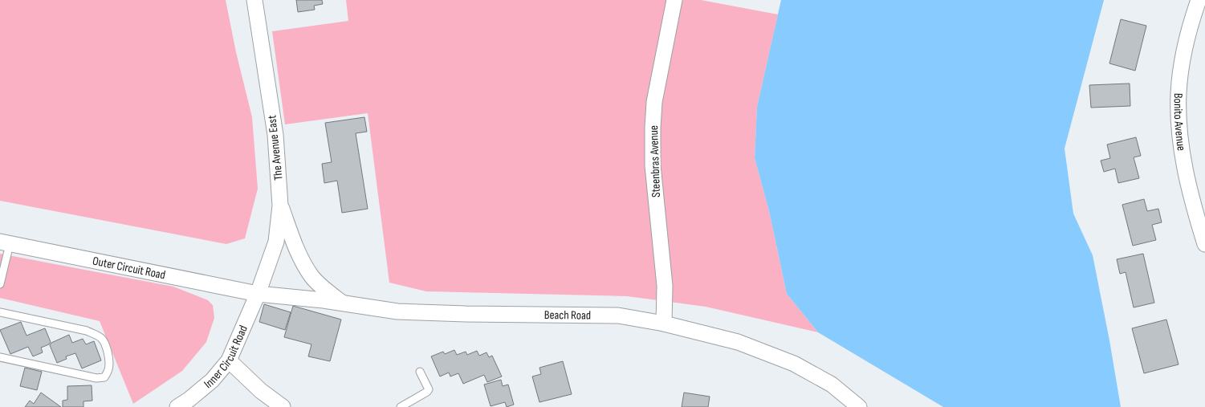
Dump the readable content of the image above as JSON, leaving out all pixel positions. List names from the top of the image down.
{
  "streets": {
    "street": [
      "Bonito Avenue",
      "The Avenue East",
      "Steenbras Avenue",
      "Outer Circuit Road",
      "Beach Road",
      "Inner Circuit Road"
    ]
  },
  "crossings": [
    ["The Avenue East", "Outer Circuit Road"],
    ["The Avenue East", "Beach Road"],
    ["The Avenue East", "Inner Circuit Road"],
    ["Steenbras Avenue", "Beach Road"],
    ["Outer Circuit Road", "Beach Road"],
    ["Outer Circuit Road", "Inner Circuit Road"],
    ["Beach Road", "Inner Circuit Road"]
  ]
}
